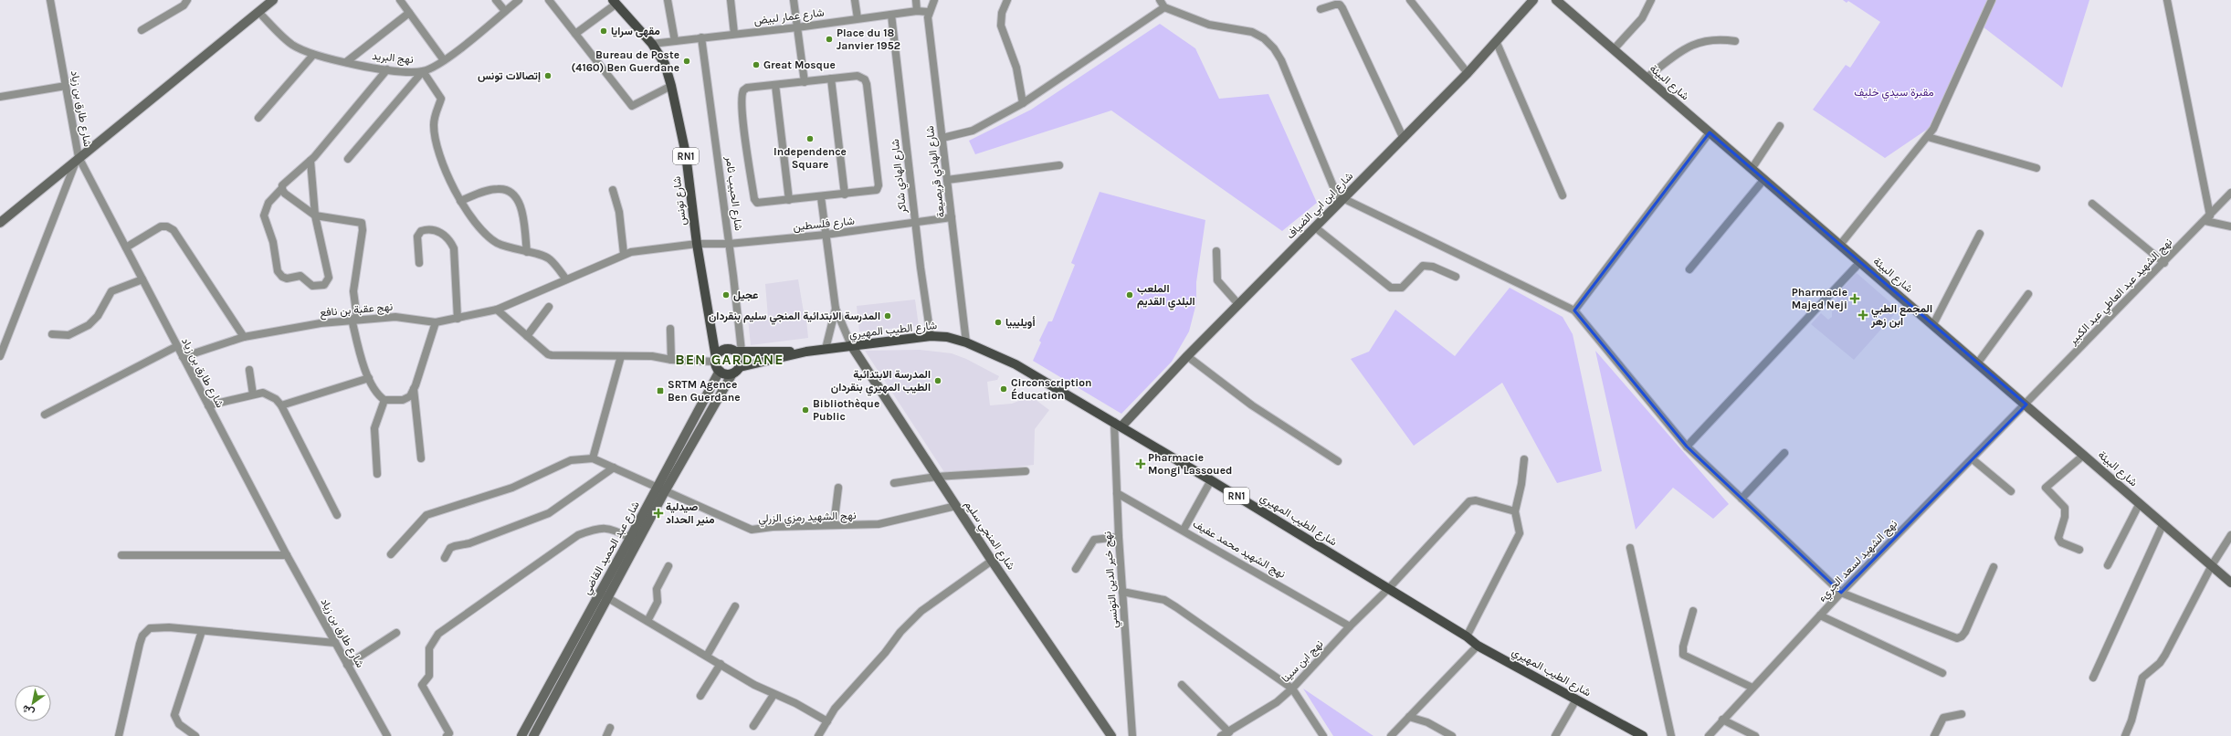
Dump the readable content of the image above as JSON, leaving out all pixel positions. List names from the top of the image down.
{
  "streets": {
    "main road": ["RN1", "شارع تونس", "شارع الطيب المهيري"],
    "street": [
      "شارع عمار لبيض",
      "نهج البريد",
      "شارع البيئة",
      "شارع طارق بن زياد",
      "شارع الهادي قريصيعة",
      "شارع الهادي شاكر",
      "شارع الحبيب ثامر",
      "شارع ابن ابي الضياف",
      "شارع فلسطين",
      "نهج الشهيد عبد العاطي عبد الكبير",
      "نهج عقبة بن نافع",
      "نهج الشهيد رمزي الزرلي",
      "شارع المنجي سليم",
      "شارع عبد الحميد القاضي",
      "نهج الشهيد محمد عفيف",
      "نهج الشهيد لسعد الجريء",
      "نهج خير الدين التونسي",
      "نهج ابن سينا"
    ]
  },
  "crossings": [
    ["شارع عمار لبيض", "شارع الهادي قريصيعة"],
    ["شارع عمار لبيض", "شارع الهادي شاكر"],
    ["شارع عمار لبيض", "شارع الحبيب ثامر"],
    ["شارع عمار لبيض", "شارع تونس"],
    ["شارع البيئة", "نهج الشهيد عبد العاطي عبد الكبير"],
    ["شارع البيئة", "نهج الشهيد لسعد الجريء"],
    ["شارع طارق بن زياد", "نهج عقبة بن نافع"],
    ["RN1", "شارع الحبيب ثامر"],
    ["RN1", "شارع تونس"],
    ["RN1", "شارع الطيب المهيري"],
    ["RN1", "شارع عبد الحميد القاضي"],
    ["شارع الهادي قريصيعة", "شارع فلسطين"],
    ["شارع الهادي قريصيعة", "شارع الطيب المهيري"],
    ["شارع الهادي شاكر", "شارع فلسطين"],
    ["شارع الهادي شاكر", "شارع الطيب المهيري"],
    ["شارع الحبيب ثامر", "شارع فلسطين"],
    ["شارع الحبيب ثامر", "شارع عبد الحميد القاضي"],
    ["شارع تونس", "شارع فلسطين"],
    ["شارع تونس", "نهج عقبة بن نافع"],
    ["شارع ابن ابي الضياف", "شارع الطيب المهيري"],
    ["شارع ابن ابي الضياف", "نهج خير الدين التونسي"],
    ["شارع فلسطين", "نهج عقبة بن نافع"],
    ["نهج الشهيد عبد العاطي عبد الكبير", "نهج الشهيد لسعد الجريء"],
    ["شارع الطيب المهيري", "شارع المنجي سليم"],
    ["شارع الطيب المهيري", "نهج خير الدين التونسي"],
    ["شارع الطيب المهيري", "نهج ابن سينا"],
    ["نهج الشهيد رمزي الزرلي", "شارع المنجي سليم"],
    ["نهج الشهيد رمزي الزرلي", "شارع عبد الحميد القاضي"],
    ["نهج الشهيد محمد عفيف", "نهج خير الدين التونسي"],
    ["نهج الشهيد محمد عفيف", "نهج ابن سينا"]
  ],
  "districts": ["BEN GARDANE"],
  "parks": ["مقبرة سيدي خليف"],
  "places": {
    "other": [
      "مقهى سرايا",
      "Place du 18 Janvier 1952",
      "Bureau de Poste (4160) Ben Guerdane",
      "Great Mosque",
      "إتصالات تونس",
      "Independence Square",
      "عجيل",
      "الملعب البلدي القديم",
      "المدرسة الابتدائية المنجي سليم بنقردان",
      "أويليبيا",
      "المدرسة الابتدائية الطيب المهيري بنقردان",
      "Circonscription Éducation",
      "Bibliothèque Public"
    ],
    "health": [
      "Pharmacie Majed Neji",
      "المجمع الطبي ابن زهر",
      "Pharmacie Mongi Lassoued",
      "صيدلية منير الحداد"
    ],
    "transit": ["SRTM Agence Ben Guerdane"]
  },
  "north": "bottom left"
}
